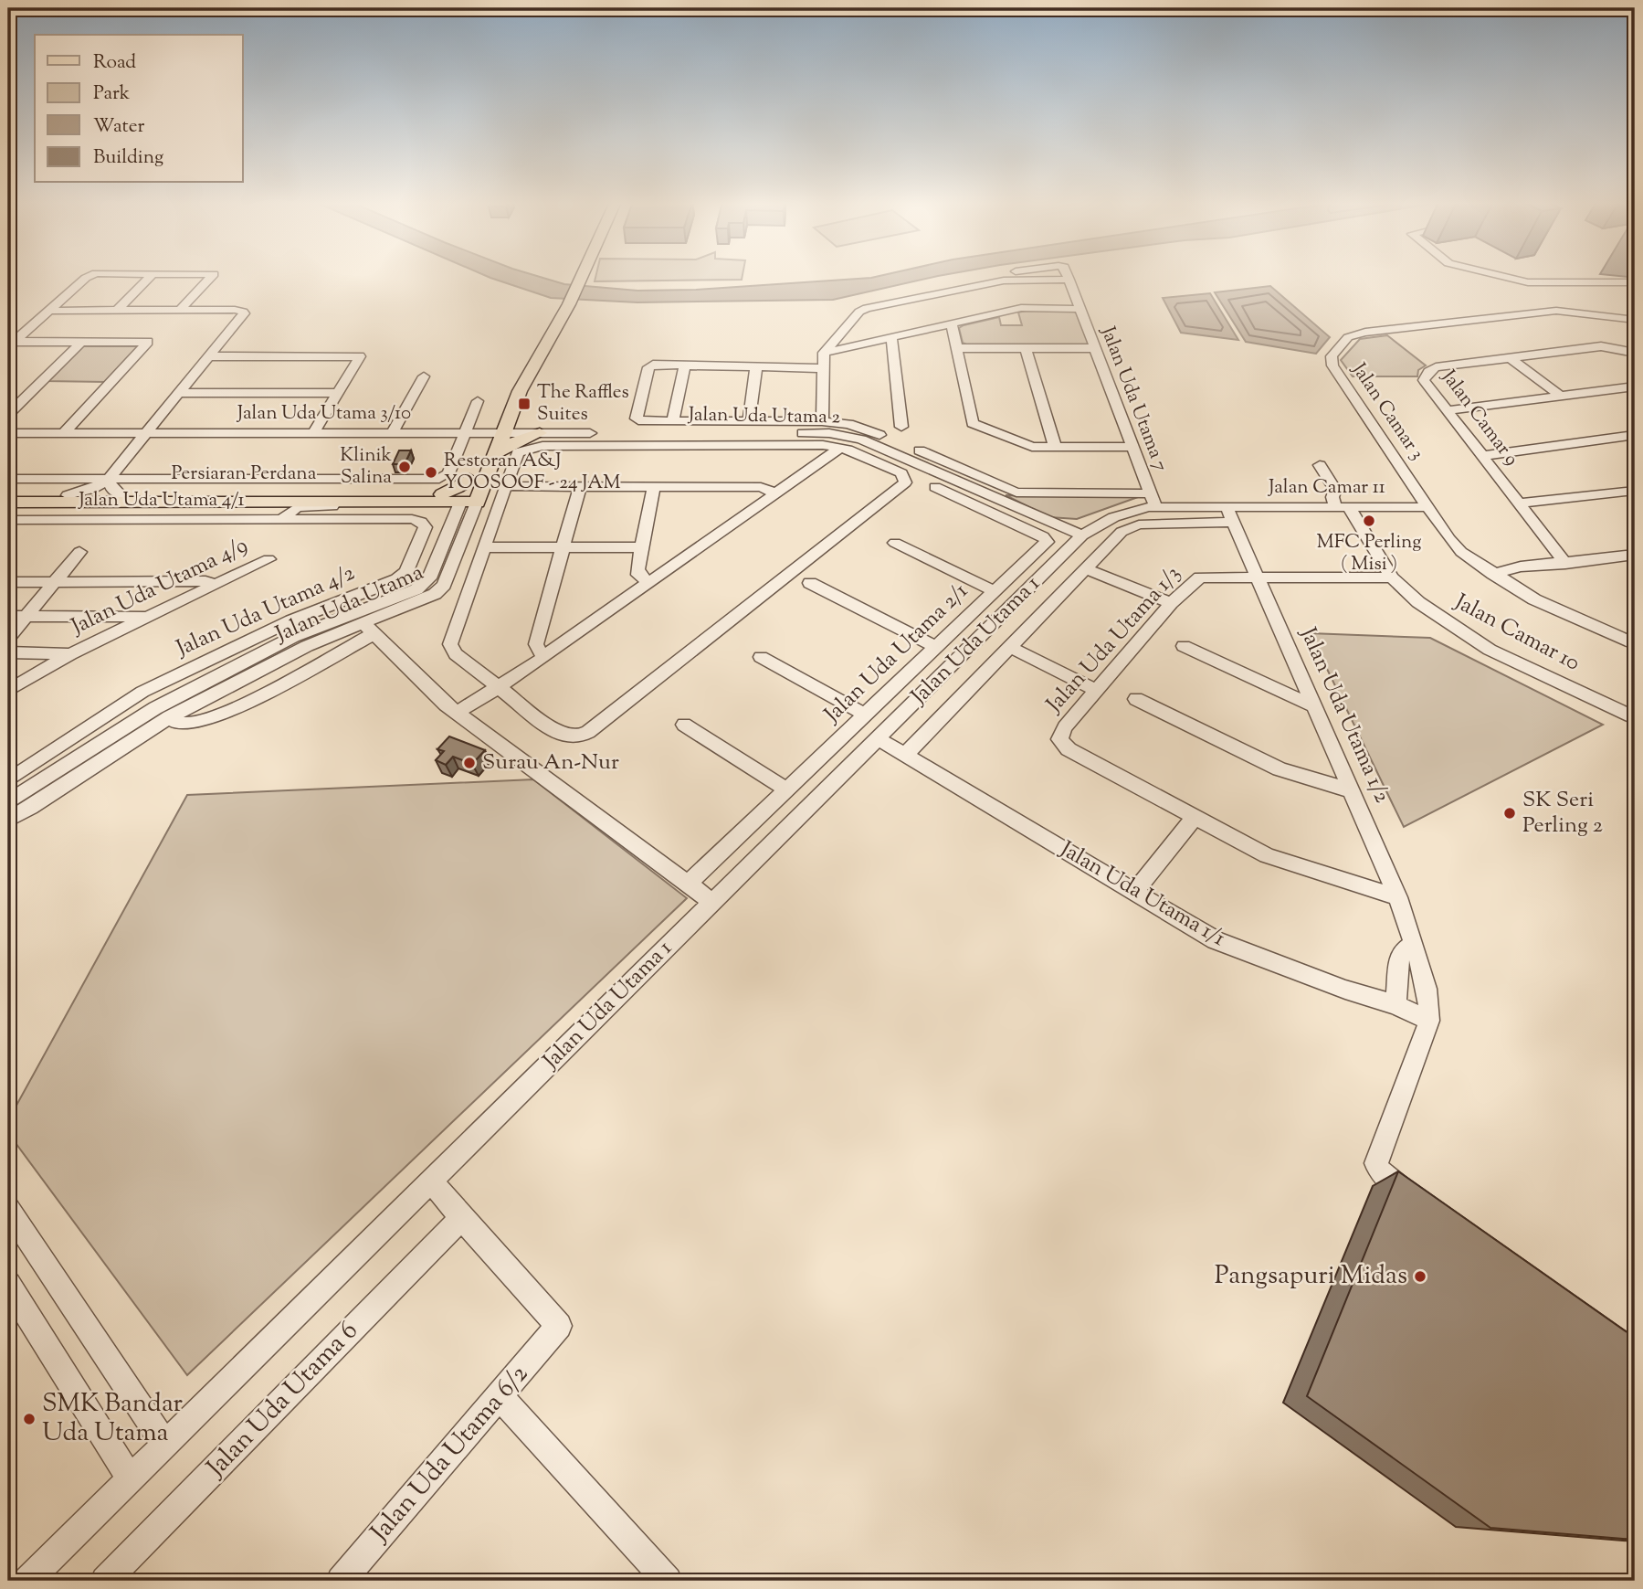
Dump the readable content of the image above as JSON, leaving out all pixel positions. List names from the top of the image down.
{
  "streets": {
    "main road": ["Persiaran Perdana", "Jalan Uda Utama"],
    "street": [
      "Jalan Uda Utama 7",
      "Jalan Camar 3",
      "Jalan Uda Utama 3/10",
      "Jalan Uda Utama 2",
      "Jalan Camar 9",
      "Jalan Camar 11",
      "Jalan Uda Utama 4/1",
      "Jalan Uda Utama 4/9",
      "Jalan Uda Utama 4/2",
      "Jalan Camar 10",
      "Jalan Uda Utama 1/3",
      "Jalan Uda Utama 1",
      "Jalan Uda Utama 2/1",
      "Jalan Uda Utama 1/2",
      "Jalan Uda Utama 1/1",
      "Jalan Uda Utama 6",
      "Jalan Uda Utama 6/2"
    ]
  },
  "crossings": [
    ["Jalan Uda Utama 7", "Jalan Uda Utama 1"],
    ["Jalan Camar 3", "Jalan Camar 11"],
    ["Jalan Uda Utama 3/10", "Jalan Uda Utama 2"],
    ["Jalan Uda Utama 3/10", "Jalan Uda Utama"],
    ["Jalan Uda Utama 2", "Jalan Uda Utama"],
    ["Jalan Uda Utama 2", "Jalan Uda Utama 1"],
    ["Persiaran Perdana", "Jalan Uda Utama"],
    ["Jalan Camar 11", "Jalan Camar 10"],
    ["Jalan Camar 11", "Jalan Uda Utama 1"],
    ["Jalan Camar 11", "Jalan Uda Utama 1/2"],
    ["Jalan Uda Utama 4/1", "Jalan Uda Utama 4/2"],
    ["Jalan Camar 10", "Jalan Uda Utama 1/3"],
    ["Jalan Uda Utama 1/3", "Jalan Uda Utama 1/2"],
    ["Jalan Uda Utama 1", "Jalan Uda Utama 1/2"],
    ["Jalan Uda Utama 1", "Jalan Uda Utama 1/1"],
    ["Jalan Uda Utama 1/2", "Jalan Uda Utama 1/1"],
    ["Jalan Uda Utama 6", "Jalan Uda Utama 6/2"]
  ],
  "places": {
    "transit": ["The Raffles Suites"],
    "other": [
      "Klinik Salina",
      "Restoran A&J YOOSOOF - 24 JAM",
      "MFC Perling ( Misi )",
      "Surau An-Nur",
      "SK Seri Perling 2",
      "Pangsapuri Midas",
      "SMK Bandar Uda Utama"
    ]
  },
  "legend": [
    "Road",
    "Park",
    "Water",
    "Building"
  ]
}
